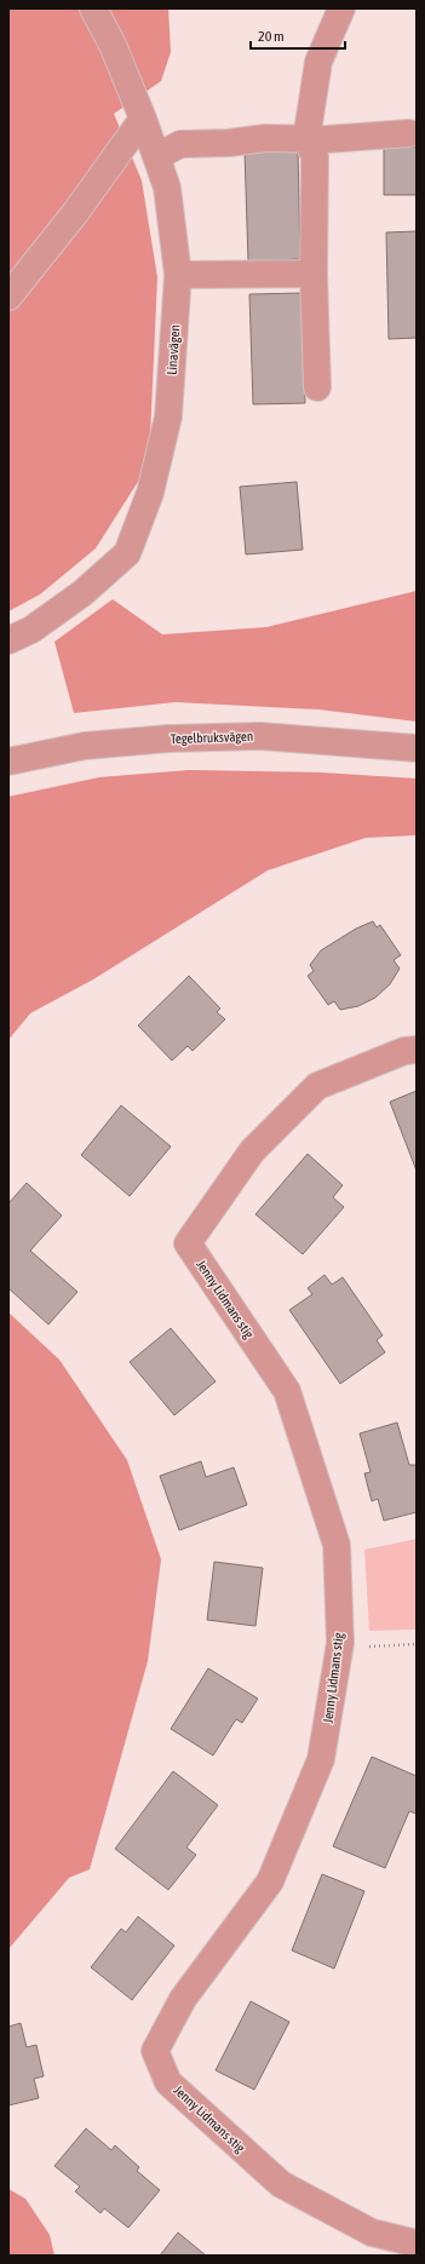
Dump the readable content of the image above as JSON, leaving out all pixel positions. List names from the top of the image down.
{
  "streets": {
    "street": ["Linavägen", "Tegelbruksvägen", "Jenny Lidmans stig"]
  },
  "scale_bar": "20 m"
}
